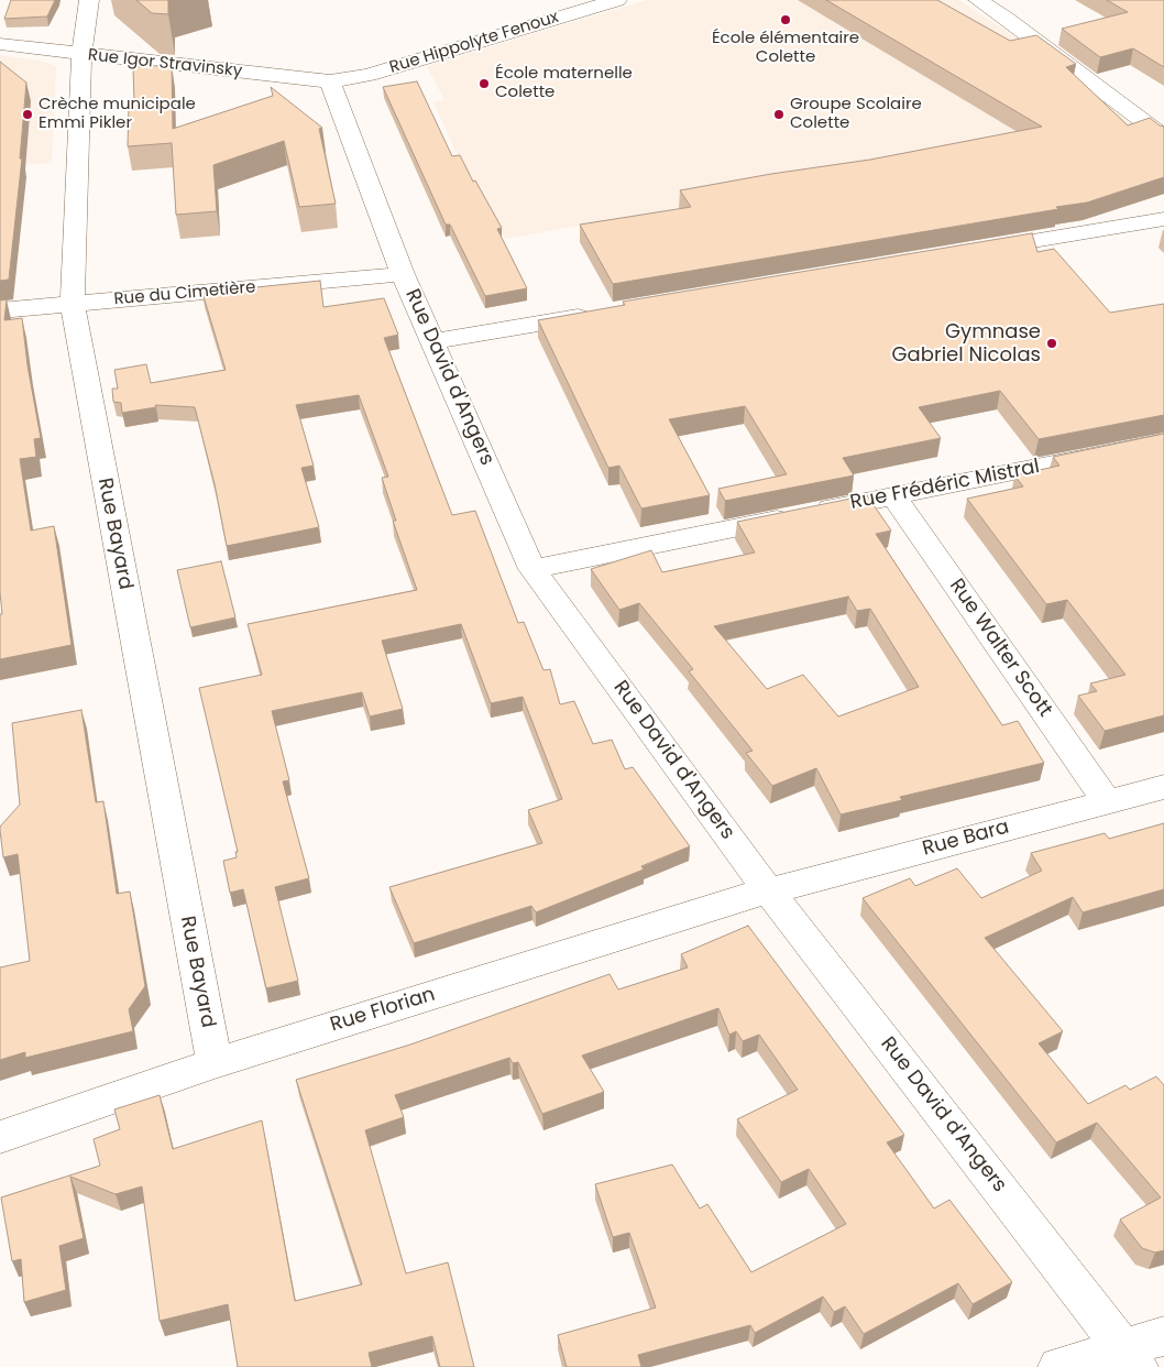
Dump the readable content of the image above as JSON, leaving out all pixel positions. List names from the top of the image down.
{
  "streets": {
    "street": [
      "Rue Hippolyte Fenoux",
      "Rue Igor Stravinsky",
      "Rue du Cimetière",
      "Rue David d'Angers",
      "Rue Frédéric Mistral",
      "Rue Bayard",
      "Rue Walter Scott",
      "Rue Bara",
      "Rue Florian"
    ]
  },
  "crossings": [
    ["Rue Hippolyte Fenoux", "Rue Igor Stravinsky"],
    ["Rue Hippolyte Fenoux", "Rue David d'Angers"],
    ["Rue Igor Stravinsky", "Rue David d'Angers"],
    ["Rue Igor Stravinsky", "Rue Bayard"],
    ["Rue du Cimetière", "Rue David d'Angers"],
    ["Rue du Cimetière", "Rue Bayard"],
    ["Rue David d'Angers", "Rue Frédéric Mistral"],
    ["Rue David d'Angers", "Rue Bara"],
    ["Rue David d'Angers", "Rue Florian"],
    ["Rue Frédéric Mistral", "Rue Walter Scott"],
    ["Rue Bayard", "Rue Florian"],
    ["Rue Walter Scott", "Rue Bara"],
    ["Rue Bara", "Rue Florian"]
  ],
  "places": [
    "École élémentaire Colette",
    "École maternelle Colette",
    "Crèche municipale Emmi Pikler",
    "Groupe Scolaire Colette",
    "Gymnase Gabriel Nicolas"
  ]
}
